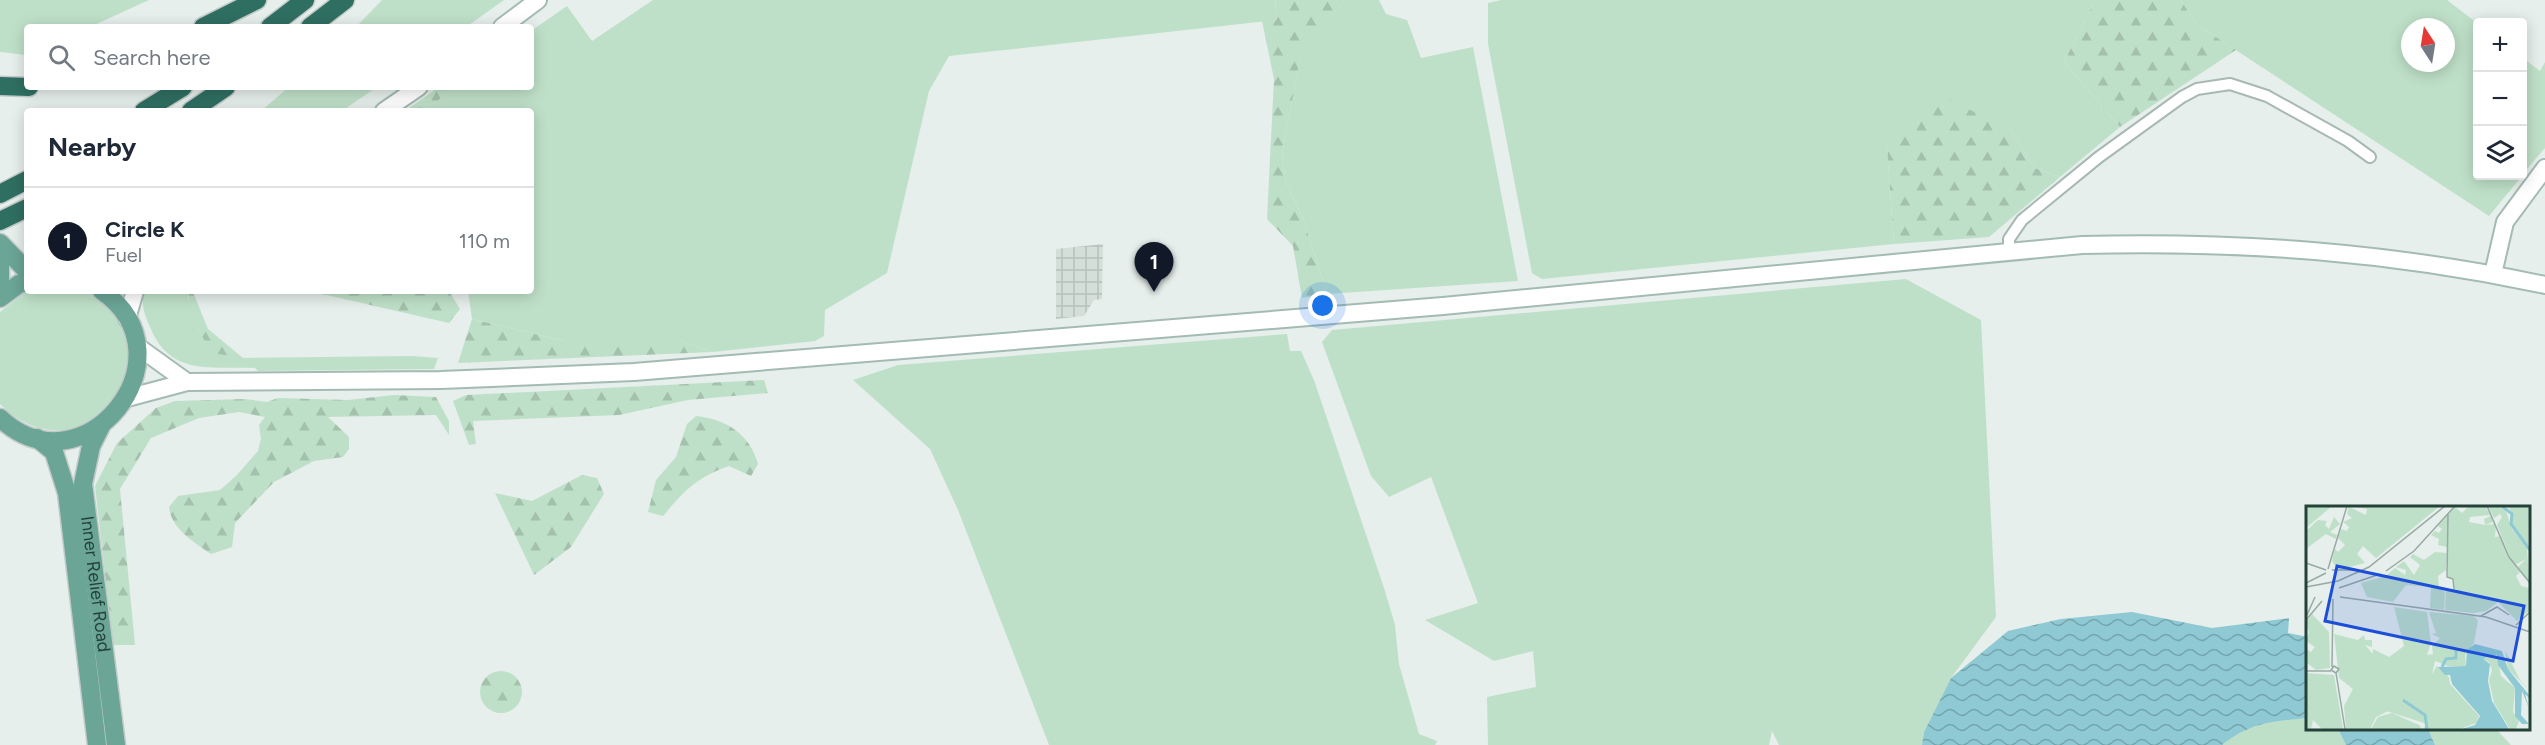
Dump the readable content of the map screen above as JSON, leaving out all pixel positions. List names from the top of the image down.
{
  "streets": {
    "main road": ["Inner Relief Road"]
  },
  "north": "top",
  "page": {
    "map_buttons": ["+", "−"],
    "search": "Search here",
    "heading": "Nearby",
    "list": [
      {
        "mark": "1",
        "name": "Circle K",
        "note": "Fuel",
        "value": "110 m"
      }
    ],
    "pins": "1"
  }
}
